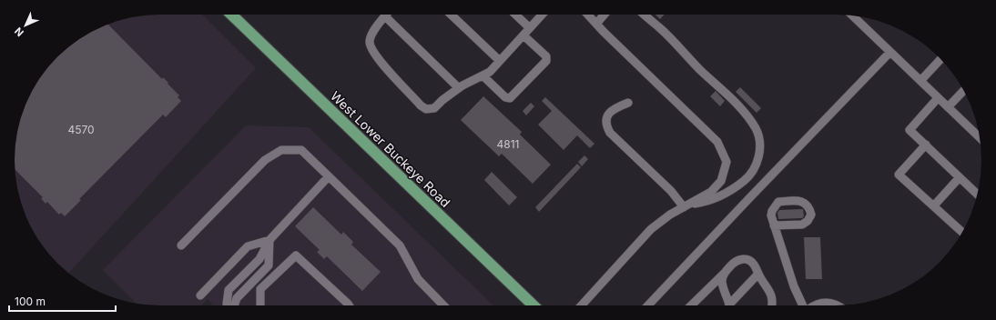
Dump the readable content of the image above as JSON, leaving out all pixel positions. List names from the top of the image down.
{
  "streets": {
    "main road": ["West Lower Buckeye Road"]
  },
  "house_numbers": ["4570", "4811"],
  "scale_bar": "100 m",
  "north": "bottom left"
}
